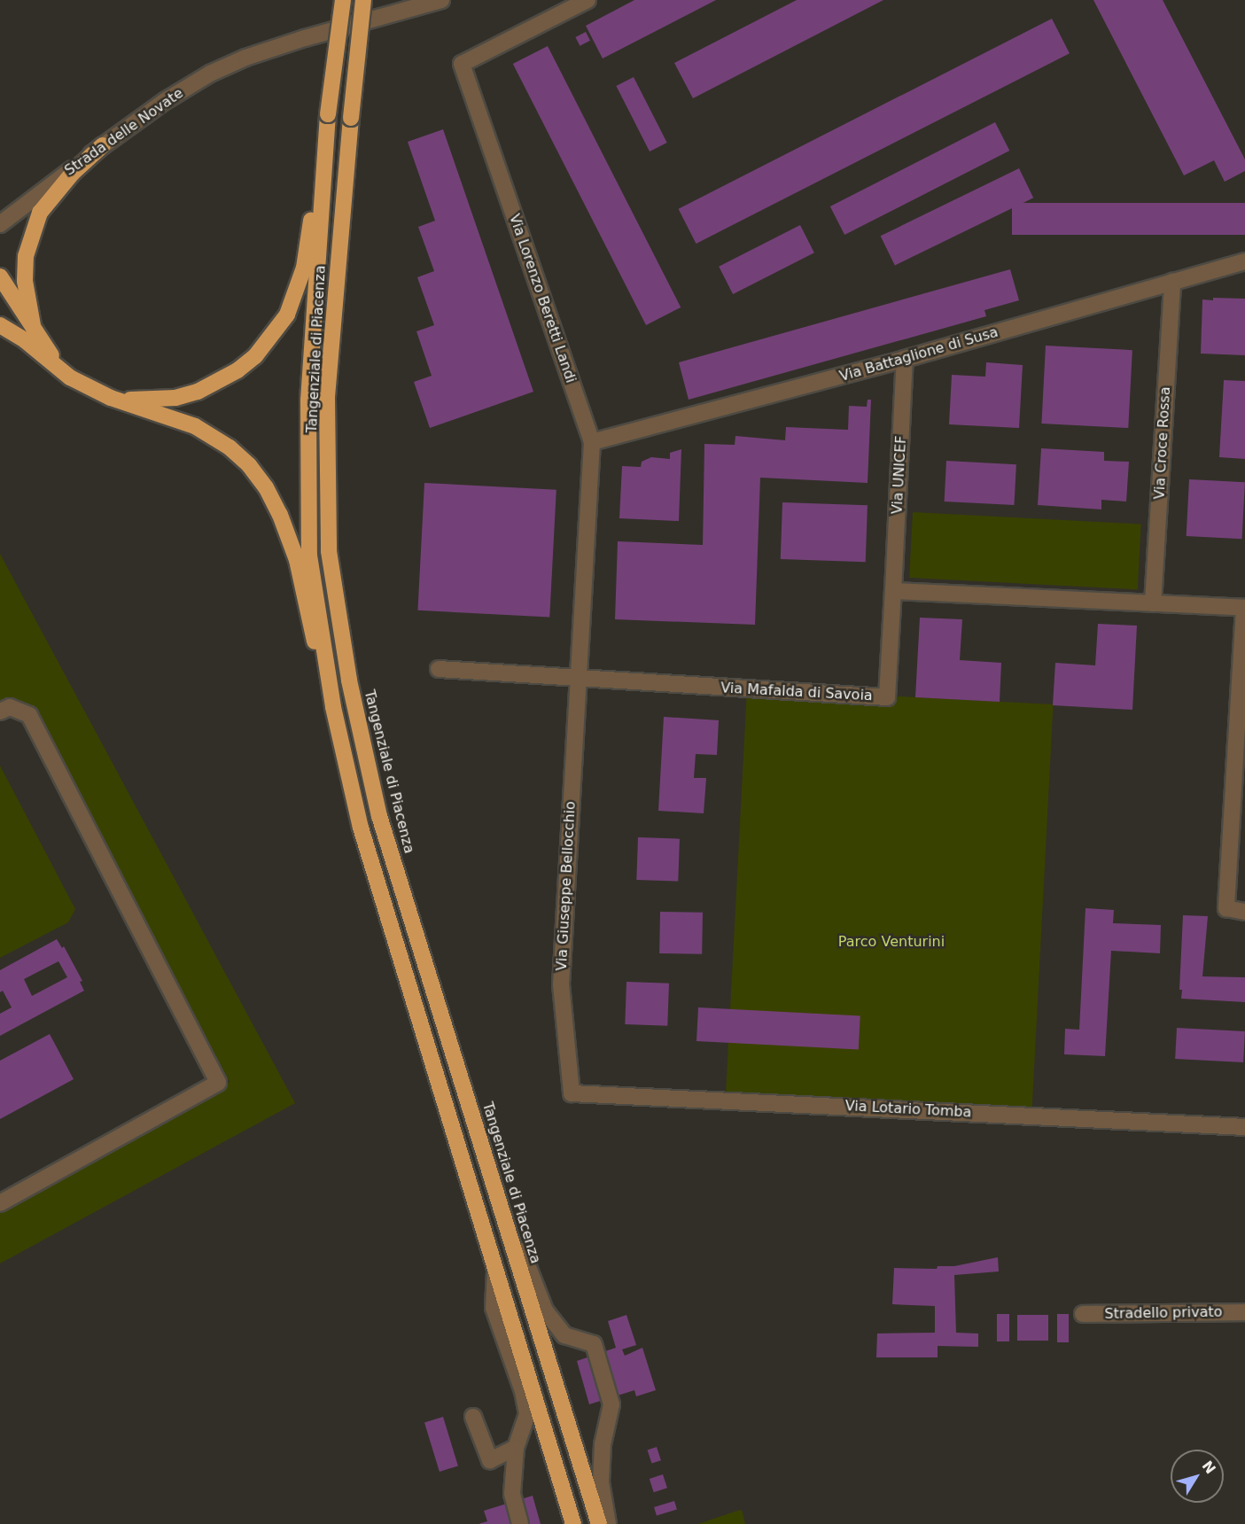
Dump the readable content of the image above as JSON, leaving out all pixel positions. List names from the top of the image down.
{
  "streets": {
    "highway": ["Tangenziale di Piacenza"],
    "street": [
      "Strada delle Novate",
      "Via Lorenzo Beretti Landi",
      "Via Battaglione di Susa",
      "Via Croce Rossa",
      "Via UNICEF",
      "Via Mafalda di Savoia",
      "Via Giuseppe Bellocchio",
      "Via Lotario Tomba",
      "Stradello privato"
    ]
  },
  "crossings": [
    ["Via Lorenzo Beretti Landi", "Via Battaglione di Susa"],
    ["Via Lorenzo Beretti Landi", "Via Mafalda di Savoia"],
    ["Via Lorenzo Beretti Landi", "Via Giuseppe Bellocchio"],
    ["Via Battaglione di Susa", "Via Croce Rossa"],
    ["Via Battaglione di Susa", "Via UNICEF"],
    ["Via UNICEF", "Via Mafalda di Savoia"],
    ["Via Mafalda di Savoia", "Via Giuseppe Bellocchio"],
    ["Via Giuseppe Bellocchio", "Via Lotario Tomba"]
  ],
  "parks": ["Parco Venturini"],
  "north": "top right"
}
